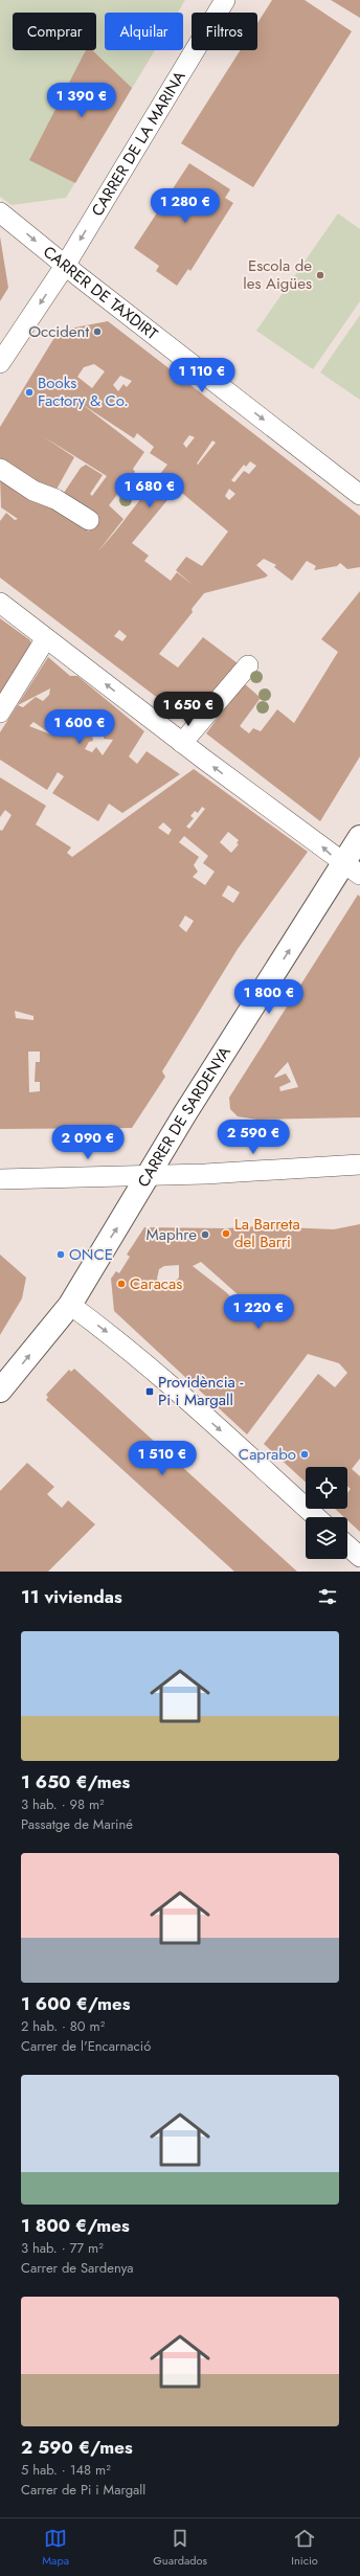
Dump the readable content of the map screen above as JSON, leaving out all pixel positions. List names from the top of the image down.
{
  "streets": {
    "street": ["CARRER DE LA MARINA", "CARRER DE TAXDIRT", "CARRER DE SARDENYA"]
  },
  "crossings": [
    ["CARRER DE LA MARINA", "CARRER DE TAXDIRT"]
  ],
  "one_way": ["CARRER DE LA MARINA", "CARRER DE TAXDIRT", "CARRER DE SARDENYA"],
  "places": {
    "other": [
      "Escola de les Aigües",
      "Occident",
      "Books Factory & Co.",
      "La Barreta del Barri",
      "Maphre",
      "ONCE",
      "Caracas",
      "Caprabo"
    ],
    "transit": ["Providència - Pi i Margall"]
  },
  "page": {
    "chip": ["Comprar", "Alquilar", "Filtros"],
    "price": [
      "1 390 €",
      "1 280 €",
      "1 110 €",
      "1 680 €",
      "1 650 €",
      "1 600 €",
      "1 800 €",
      "2 590 €",
      "2 090 €",
      "1 220 €",
      "1 510 €"
    ],
    "heading": "11 viviendas",
    "list": [
      {
        "name": "1 650 €/mes",
        "note": "3 hab. · 98 m² · Passatge de Mariné"
      },
      {
        "name": "1 600 €/mes",
        "note": "2 hab. · 80 m² · Carrer de l'Encarnació"
      },
      {
        "name": "1 800 €/mes",
        "note": "3 hab. · 77 m² · Carrer de Sardenya"
      },
      {
        "name": "2 590 €/mes",
        "note": "5 hab. · 148 m² · Carrer de Pi i Margall"
      }
    ],
    "tabs": ["Mapa", "Guardados", "Inicio"]
  }
}
